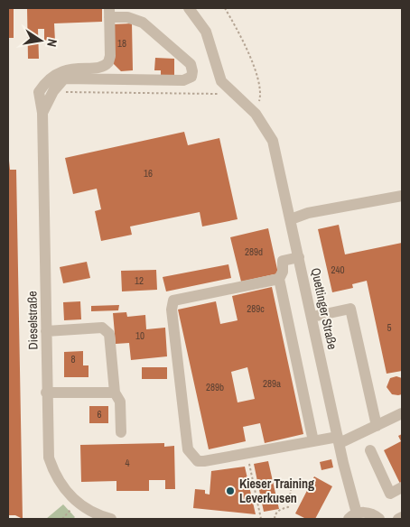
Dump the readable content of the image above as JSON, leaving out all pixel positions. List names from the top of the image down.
{
  "streets": {
    "street": ["Quettinger Straße", "Dieselstraße"]
  },
  "places": ["Kieser Training Leverkusen"],
  "house_numbers": [
    "18",
    "16",
    "289d",
    "240",
    "12",
    "289c",
    "5",
    "10",
    "8",
    "289a",
    "289b",
    "6",
    "4"
  ],
  "north": "right"
}
